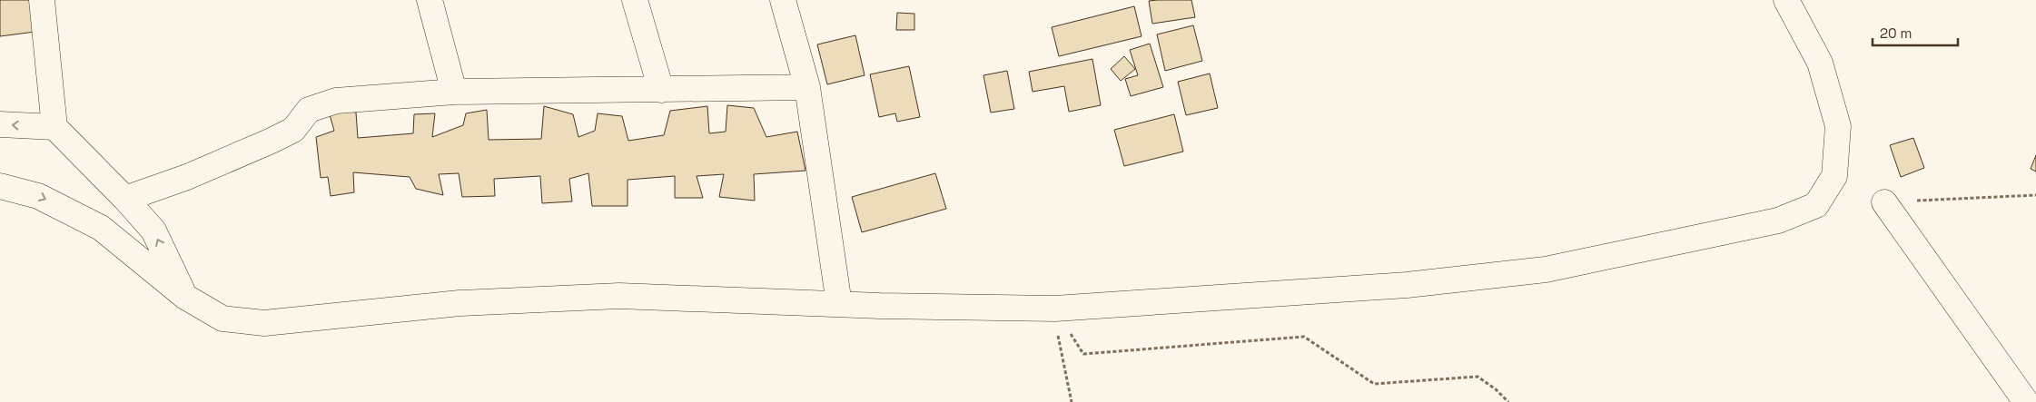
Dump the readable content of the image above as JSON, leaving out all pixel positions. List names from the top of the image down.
{
  "scale_bar": "20 m"
}
